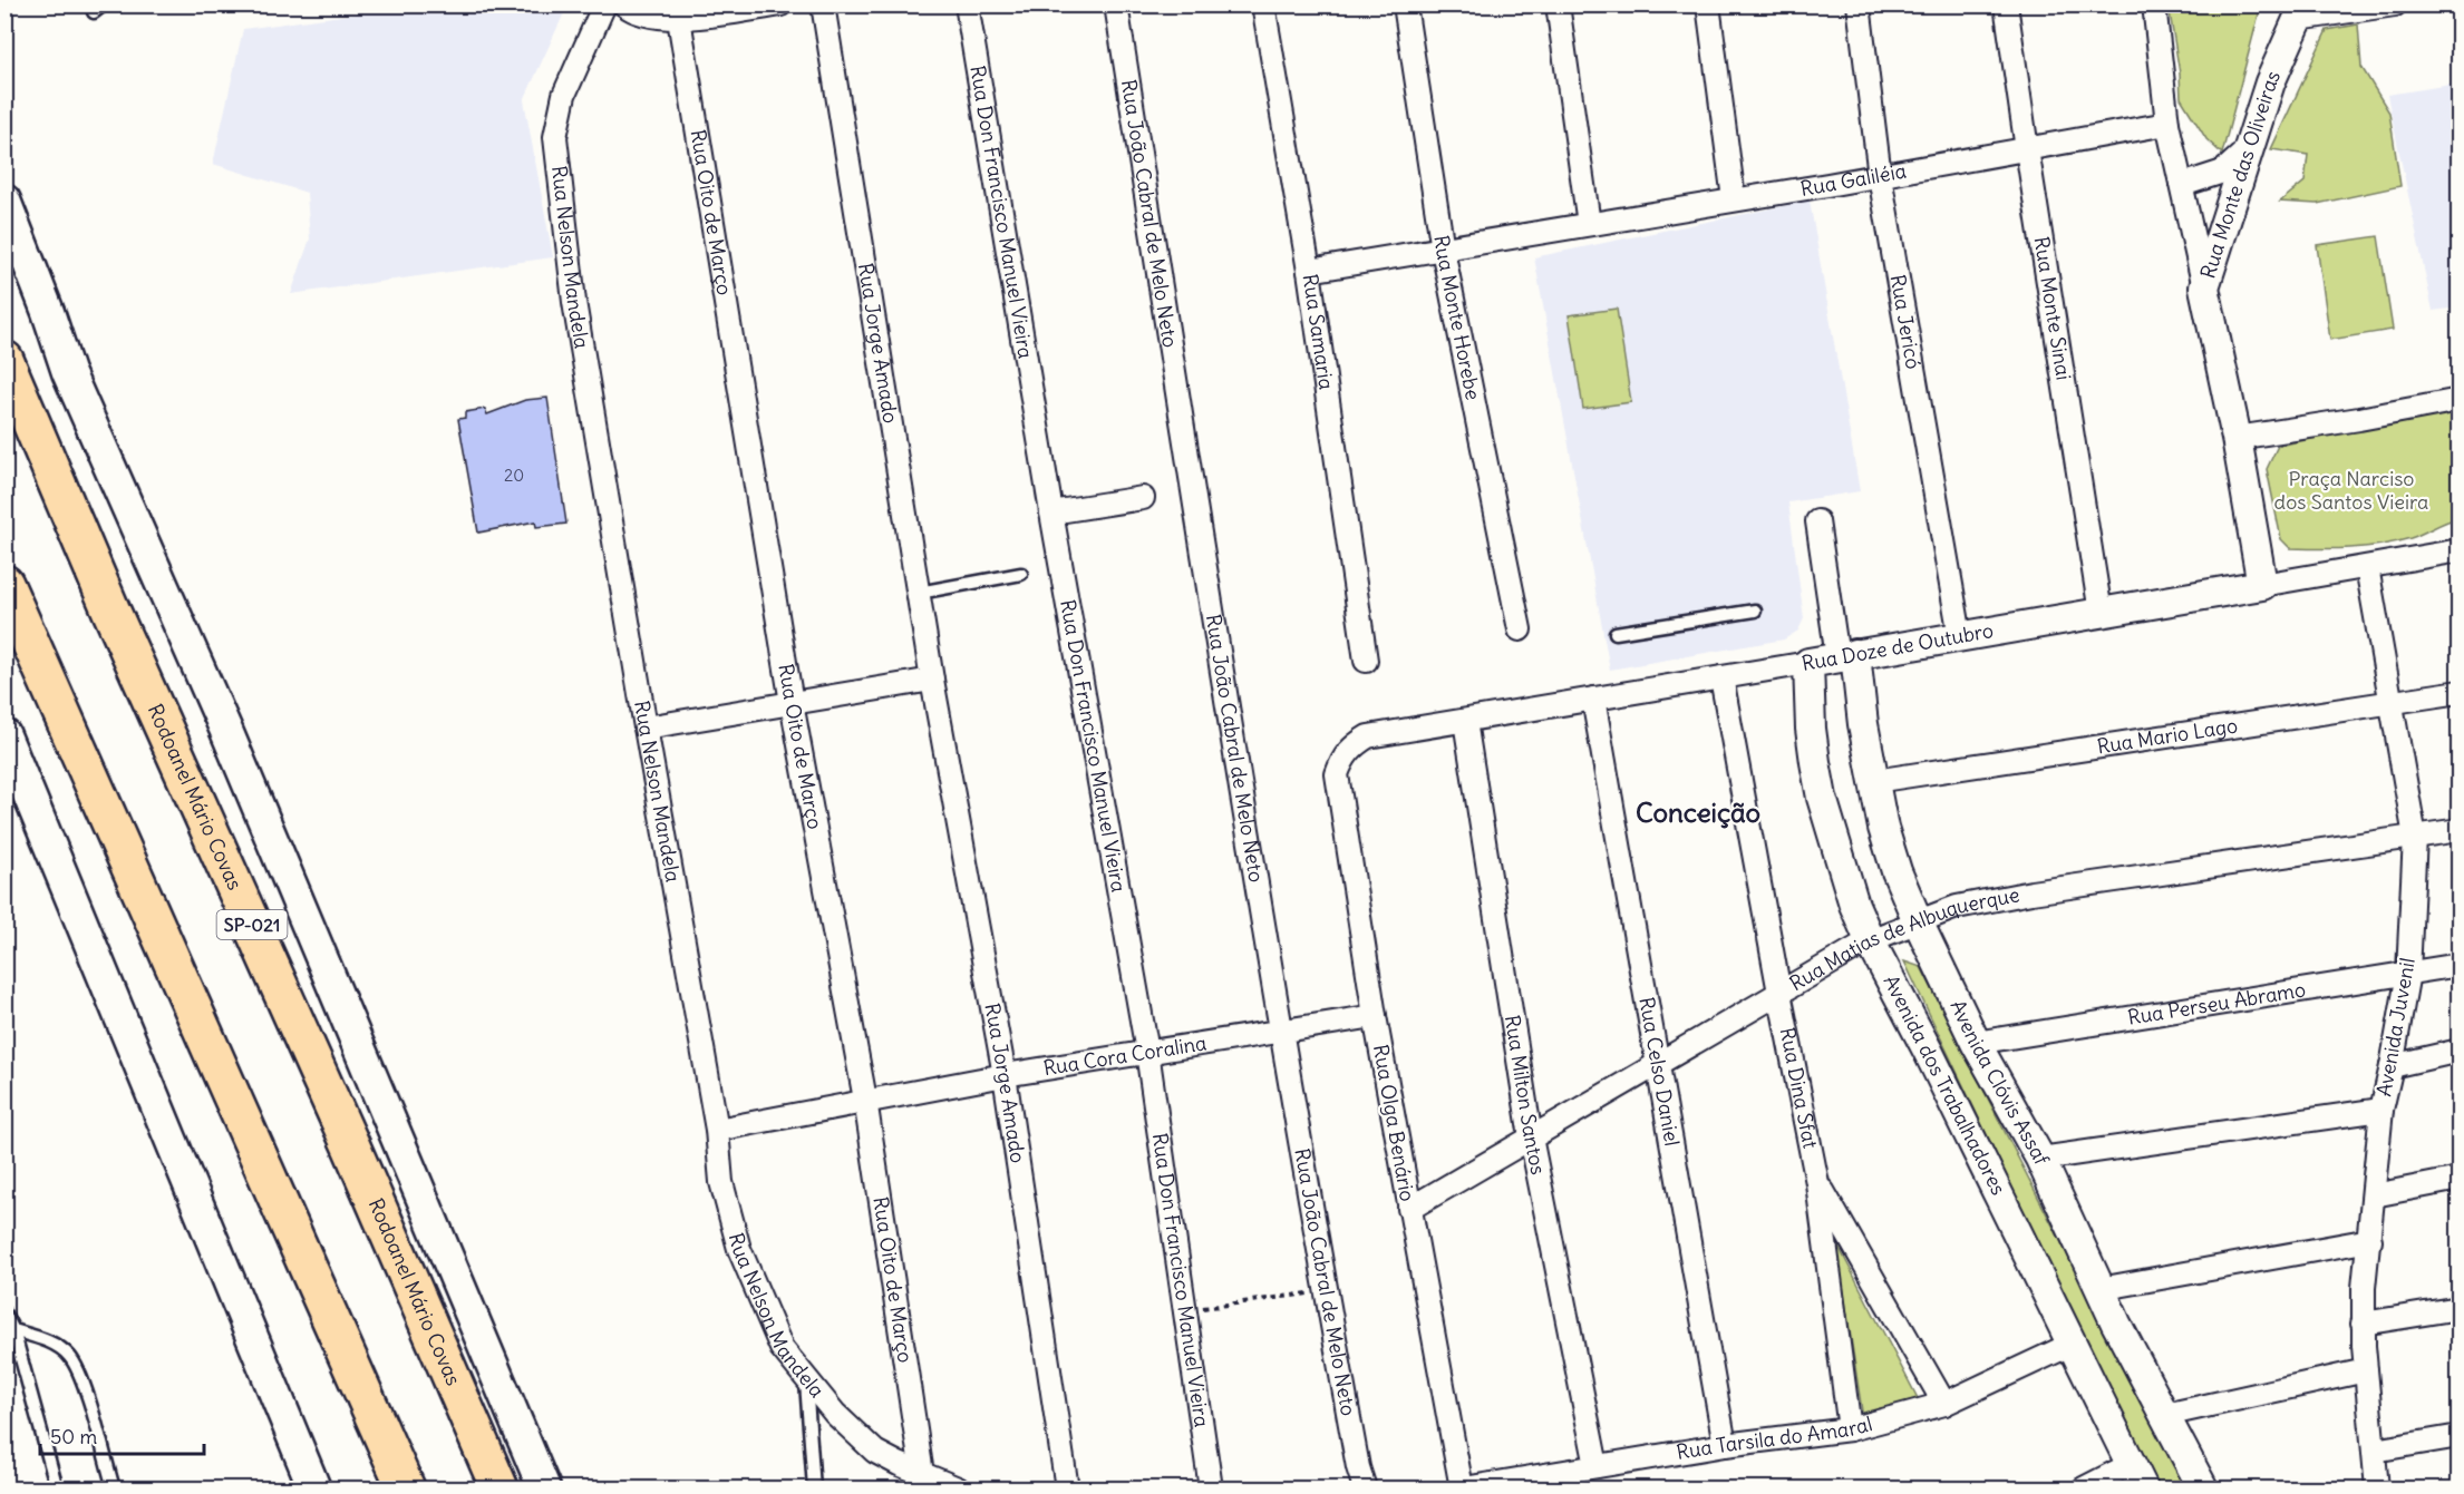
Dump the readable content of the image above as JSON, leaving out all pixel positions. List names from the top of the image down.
{
  "streets": {
    "highway": ["Rodoanel Mário Covas", "SP-021"],
    "street": [
      "Rua Monte das Oliveiras",
      "Rua Galiléia",
      "Rua Oito de Março",
      "Rua Don Francisco Manuel Vieira",
      "Rua João Cabral de Melo Neto",
      "Rua Nelson Mandela",
      "Rua Monte Sinai",
      "Rua Monte Horebe",
      "Rua Jericó",
      "Rua Samaria",
      "Rua Jorge Amado",
      "Rua Doze de Outubro",
      "Rua Mario Lago",
      "Rua Matias de Albuquerque",
      "Rua Perseu Abramo",
      "Avenida Juvenil",
      "Rua Cora Coralina",
      "Rua Celso Daniel",
      "Avenida Clóvis Assaf",
      "Avenida dos Trabalhadores",
      "Rua Dina Sfat",
      "Rua Milton Santos",
      "Rua Olga Benário",
      "Rua Tarsila do Amaral"
    ]
  },
  "crossings": [
    ["Rua Monte das Oliveiras", "Rua Doze de Outubro"],
    ["Rua Galiléia", "Rua Monte Sinai"],
    ["Rua Galiléia", "Rua Monte Horebe"],
    ["Rua Galiléia", "Rua Jericó"],
    ["Rua Galiléia", "Rua Samaria"],
    ["Rua Oito de Março", "Rua Nelson Mandela"],
    ["Rua Oito de Março", "Rua Cora Coralina"],
    ["Rua Don Francisco Manuel Vieira", "Rua Cora Coralina"],
    ["Rua João Cabral de Melo Neto", "Rua Cora Coralina"],
    ["Rua Nelson Mandela", "Rua Cora Coralina"],
    ["Rua Monte Sinai", "Rua Doze de Outubro"],
    ["Rua Jericó", "Rua Doze de Outubro"],
    ["Rua Jorge Amado", "Rua Cora Coralina"],
    ["Rua Doze de Outubro", "Avenida Juvenil"],
    ["Rua Doze de Outubro", "Rua Celso Daniel"],
    ["Rua Doze de Outubro", "Avenida Clóvis Assaf"],
    ["Rua Doze de Outubro", "Avenida dos Trabalhadores"],
    ["Rua Doze de Outubro", "Rua Dina Sfat"],
    ["Rua Doze de Outubro", "Rua Milton Santos"],
    ["Rua Doze de Outubro", "Rua Olga Benário"],
    ["Rua Mario Lago", "Avenida Juvenil"],
    ["Rua Mario Lago", "Avenida Clóvis Assaf"],
    ["Rua Matias de Albuquerque", "Avenida Juvenil"],
    ["Rua Matias de Albuquerque", "Rua Celso Daniel"],
    ["Rua Matias de Albuquerque", "Avenida Clóvis Assaf"],
    ["Rua Matias de Albuquerque", "Avenida dos Trabalhadores"],
    ["Rua Matias de Albuquerque", "Rua Dina Sfat"],
    ["Rua Matias de Albuquerque", "Rua Milton Santos"],
    ["Rua Matias de Albuquerque", "Rua Olga Benário"],
    ["Rua Perseu Abramo", "Avenida Juvenil"],
    ["Rua Perseu Abramo", "Avenida Clóvis Assaf"],
    ["Rua Cora Coralina", "Rua Olga Benário"],
    ["Rua Celso Daniel", "Rua Tarsila do Amaral"],
    ["Avenida dos Trabalhadores", "Rua Tarsila do Amaral"],
    ["Rua Dina Sfat", "Rua Tarsila do Amaral"],
    ["Rua Milton Santos", "Rua Tarsila do Amaral"],
    ["Rua Olga Benário", "Rua Tarsila do Amaral"]
  ],
  "districts": ["Conceição"],
  "parks": ["Praça Narciso dos Santos Vieira"],
  "house_numbers": ["20"],
  "scale_bar": "50 m"
}
